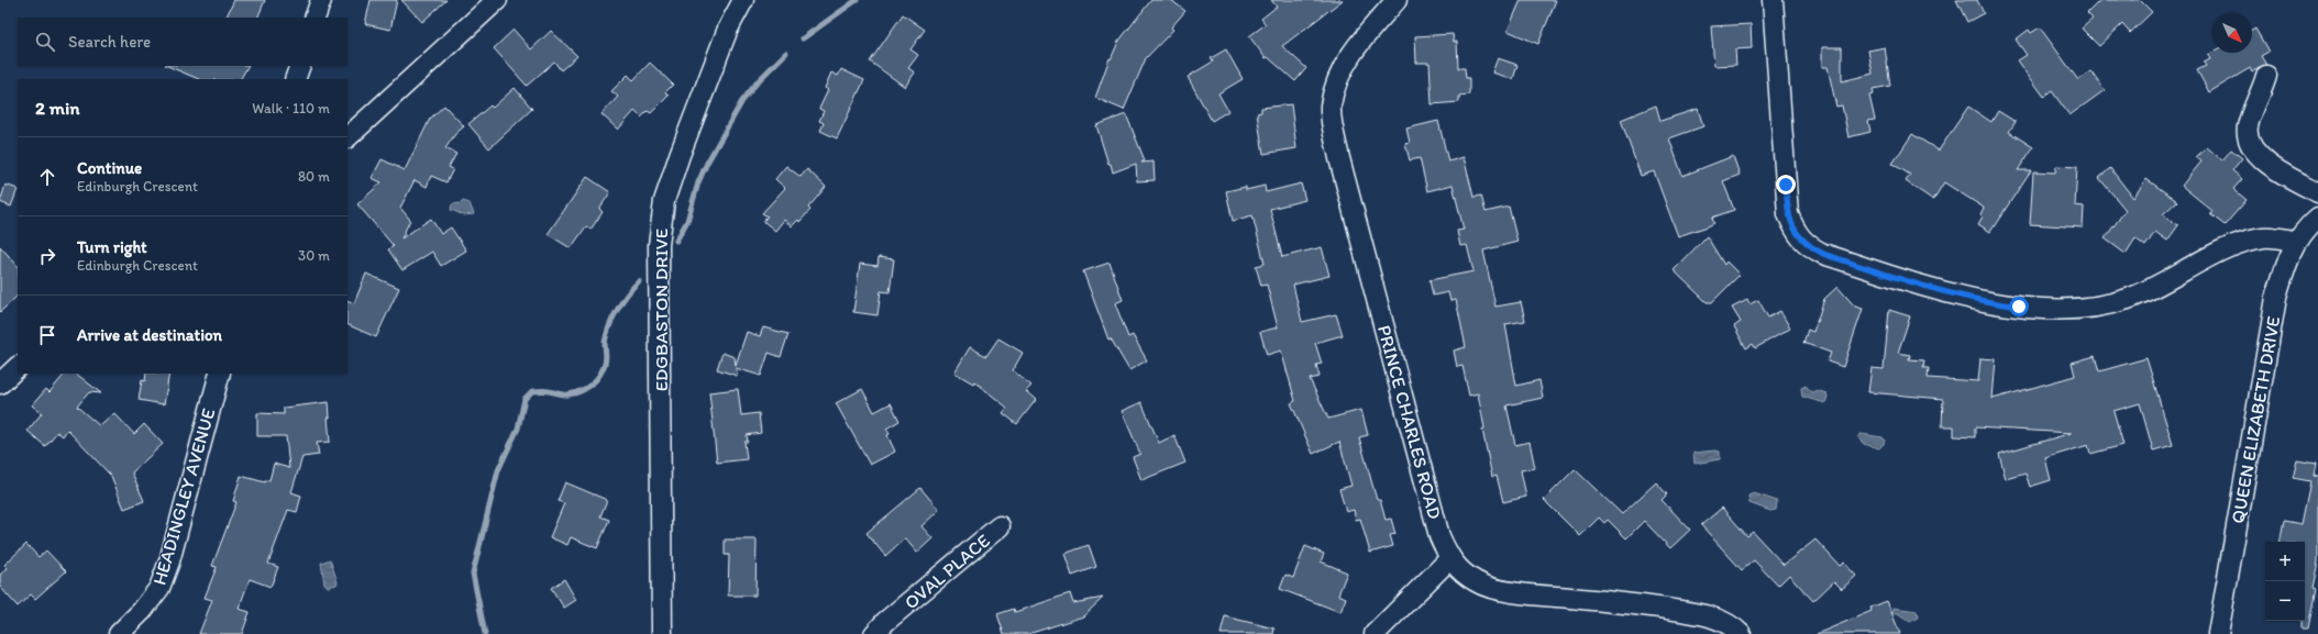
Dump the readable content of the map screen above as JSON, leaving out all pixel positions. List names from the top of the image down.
{
  "streets": {
    "street": [
      "EDGBASTON DRIVE",
      "QUEEN ELIZABETH DRIVE",
      "PRINCE CHARLES ROAD",
      "HEADINGLEY AVENUE",
      "OVAL PLACE"
    ]
  },
  "north": "bottom right",
  "page": {
    "search": "Search here",
    "heading": ["2 min", "Walk · 110 m"],
    "list": [
      ["Continue", "Edinburgh Crescent", "80 m"],
      ["Turn right", "Edinburgh Crescent", "30 m"],
      "Arrive at destination"
    ],
    "map_buttons": ["+", "−"]
  }
}
